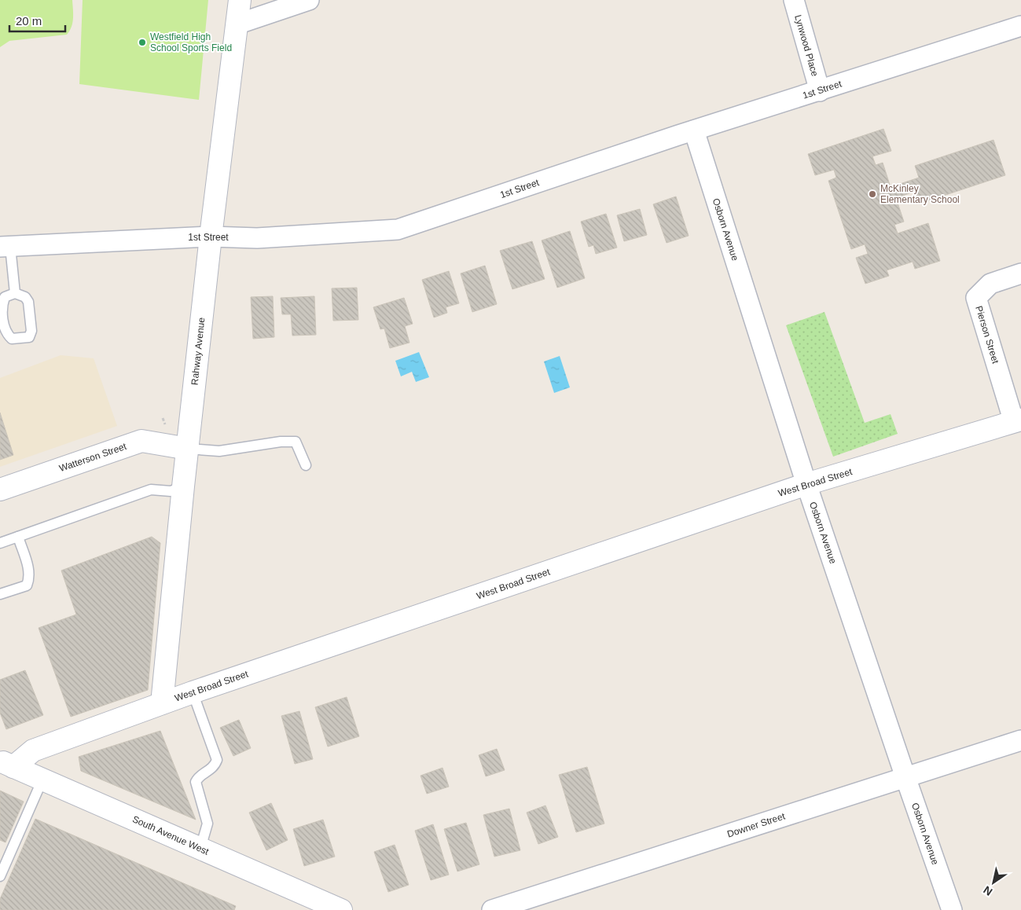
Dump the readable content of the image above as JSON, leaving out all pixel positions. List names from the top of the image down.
{
  "streets": {
    "street": [
      "Lynwood Place",
      "1st Street",
      "Osborn Avenue",
      "Pierson Street",
      "Rahway Avenue",
      "Watterson Street",
      "West Broad Street",
      "Downer Street",
      "South Avenue West"
    ]
  },
  "crossings": [
    ["Lynwood Place", "1st Street"],
    ["1st Street", "Osborn Avenue"],
    ["1st Street", "Rahway Avenue"],
    ["Osborn Avenue", "West Broad Street"],
    ["Osborn Avenue", "Downer Street"],
    ["Pierson Street", "West Broad Street"],
    ["Rahway Avenue", "Watterson Street"],
    ["Rahway Avenue", "West Broad Street"],
    ["West Broad Street", "South Avenue West"]
  ],
  "places": ["Westfield High School Sports Field", "McKinley Elementary School"],
  "scale_bar": "20 m",
  "north": "bottom left"
}
